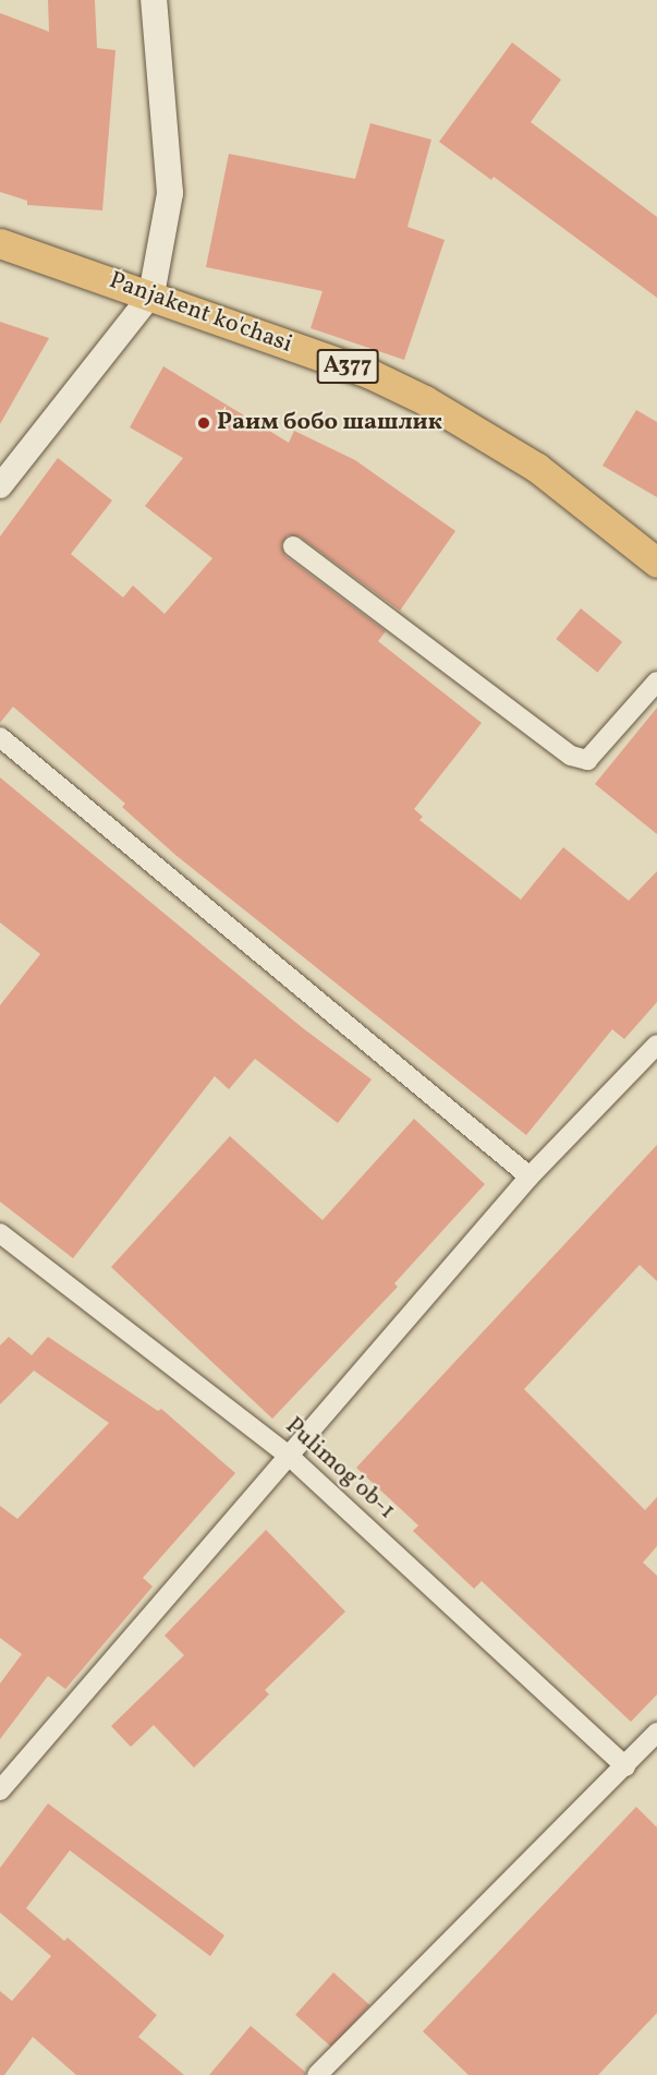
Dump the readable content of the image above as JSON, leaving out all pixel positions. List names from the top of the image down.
{
  "streets": {
    "main road": ["Panjakent ko'chasi", "A377"],
    "street": ["Pulimog’ob-1"]
  },
  "places": ["Раим бобо шашлик"]
}
